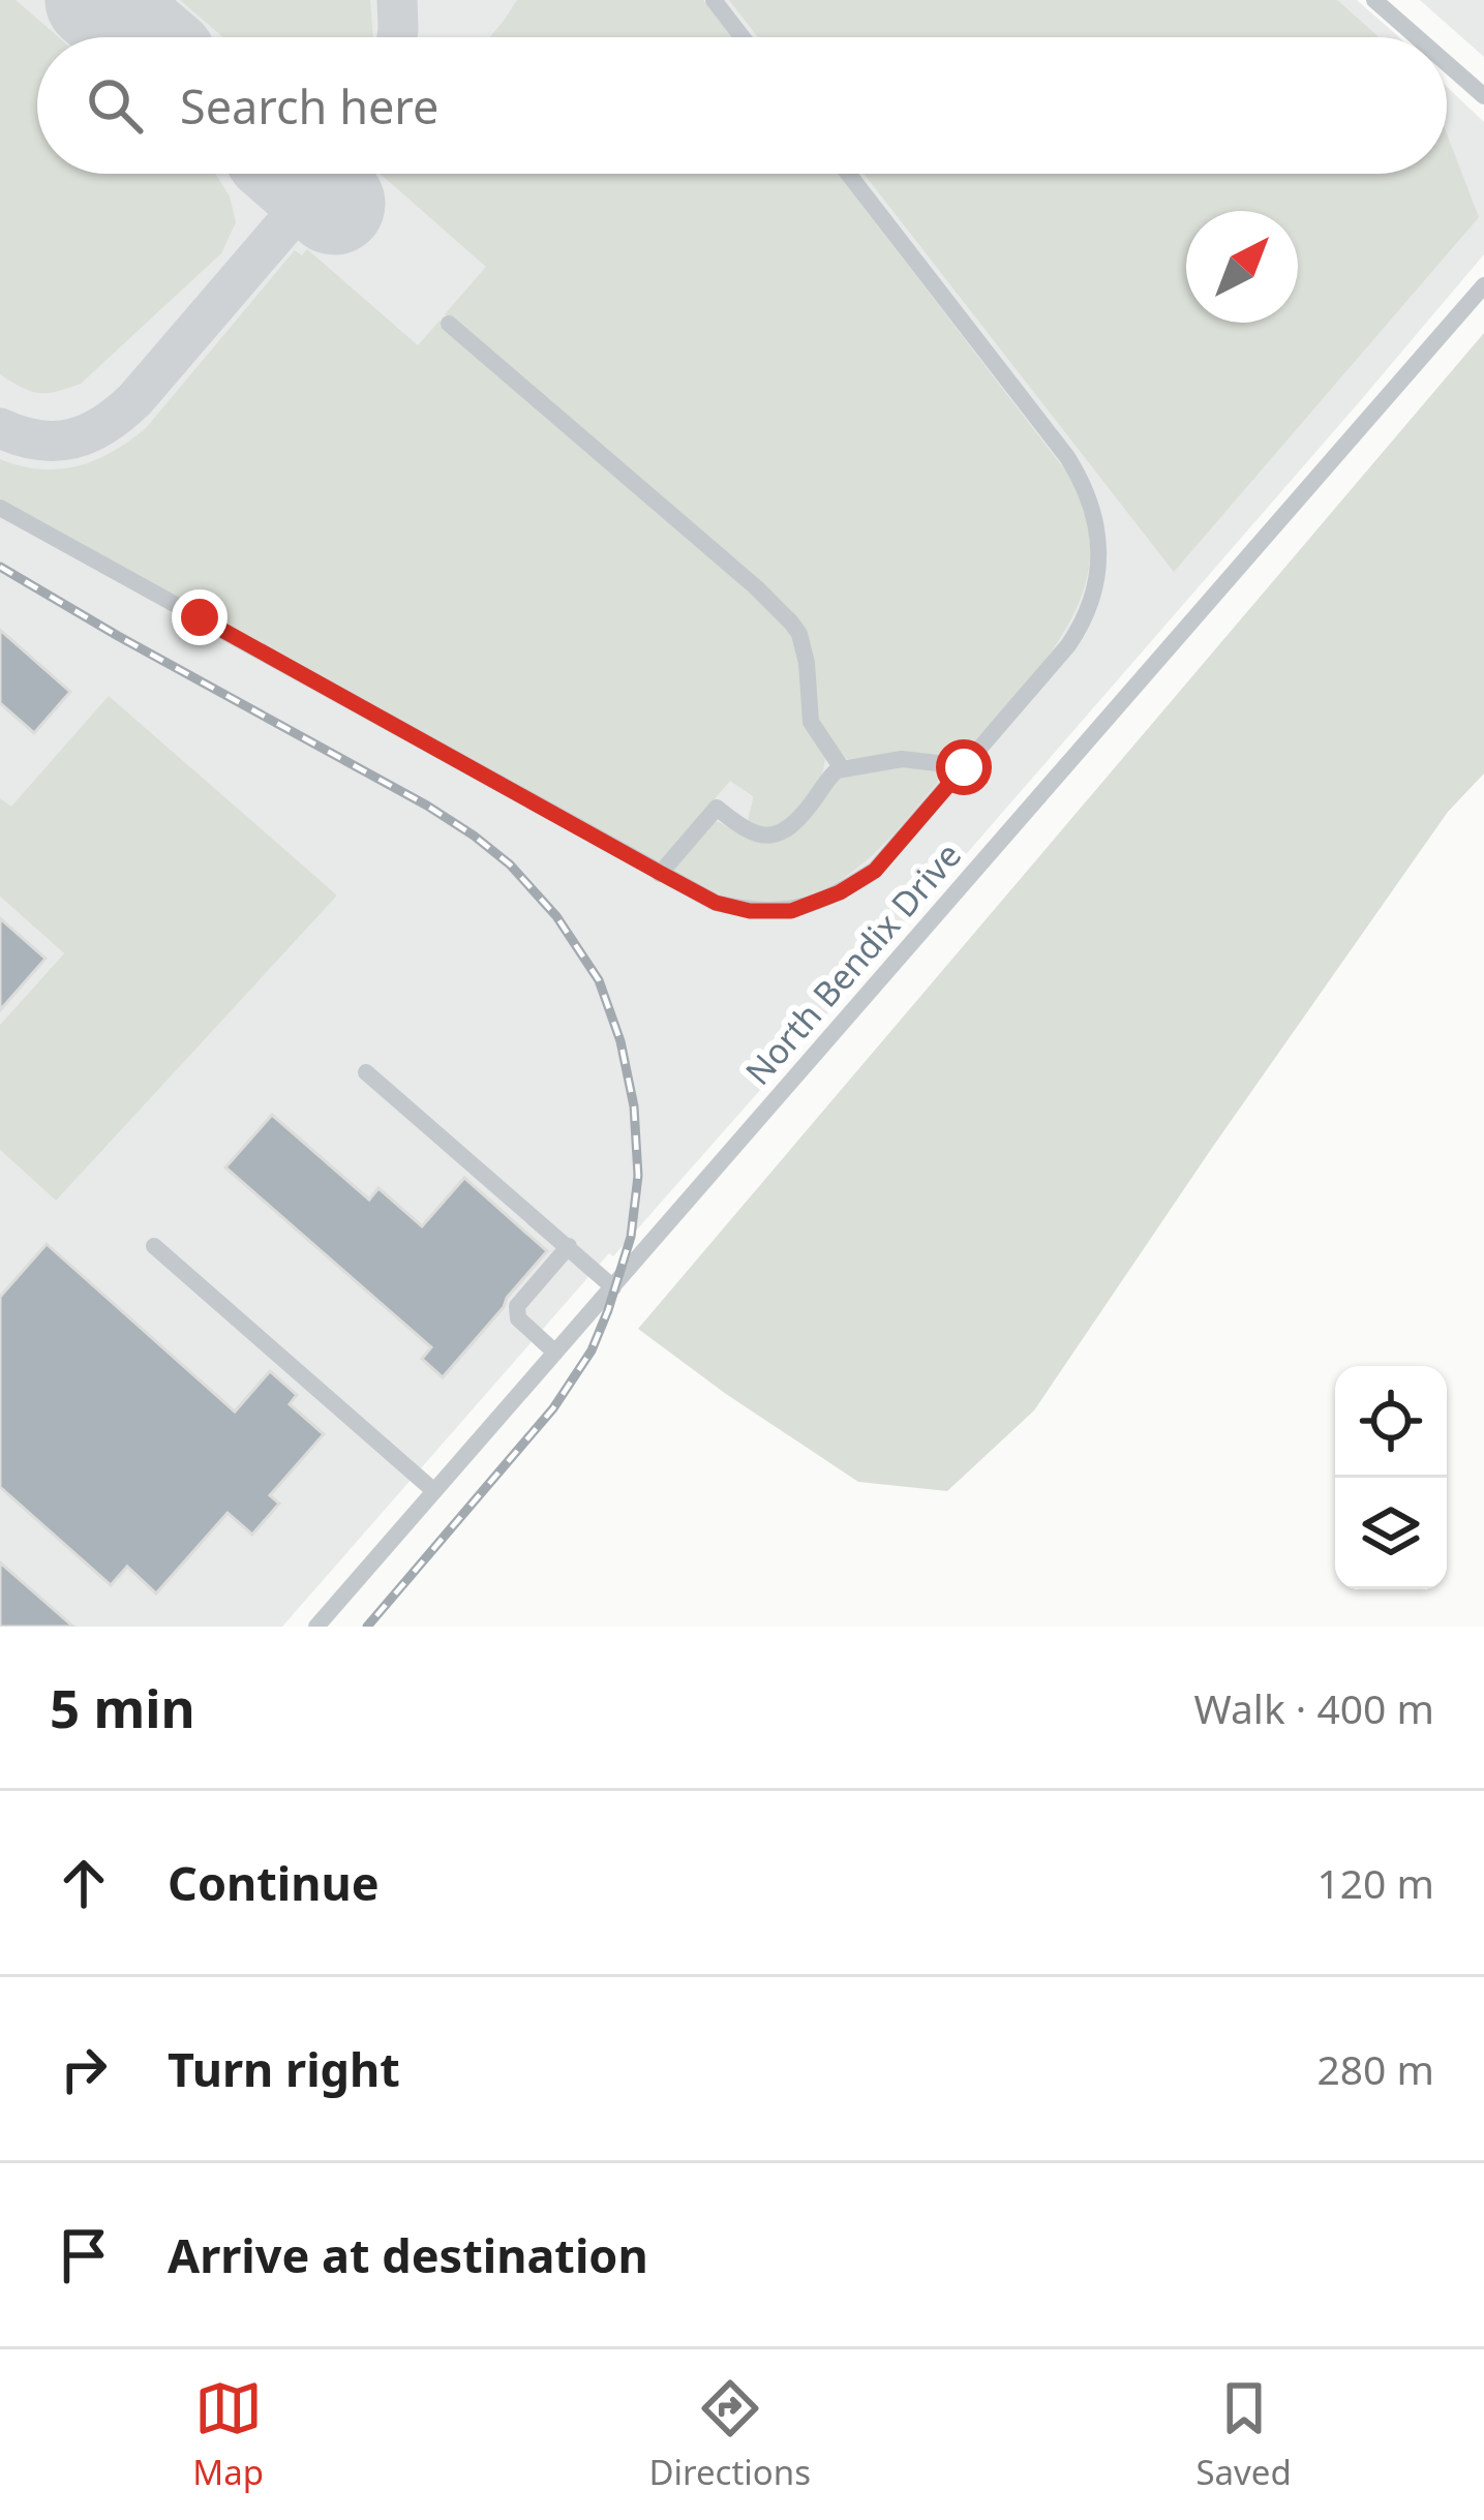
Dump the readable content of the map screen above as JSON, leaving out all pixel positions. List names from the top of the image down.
{
  "streets": {
    "street": ["North Bendix Drive"]
  },
  "north": "top right",
  "page": {
    "search": "Search here",
    "heading": ["5 min", "Walk · 400 m"],
    "list": [
      ["Continue", "120 m"],
      ["Turn right", "280 m"],
      "Arrive at destination"
    ],
    "nav": ["Map", "Directions", "Saved"]
  }
}
